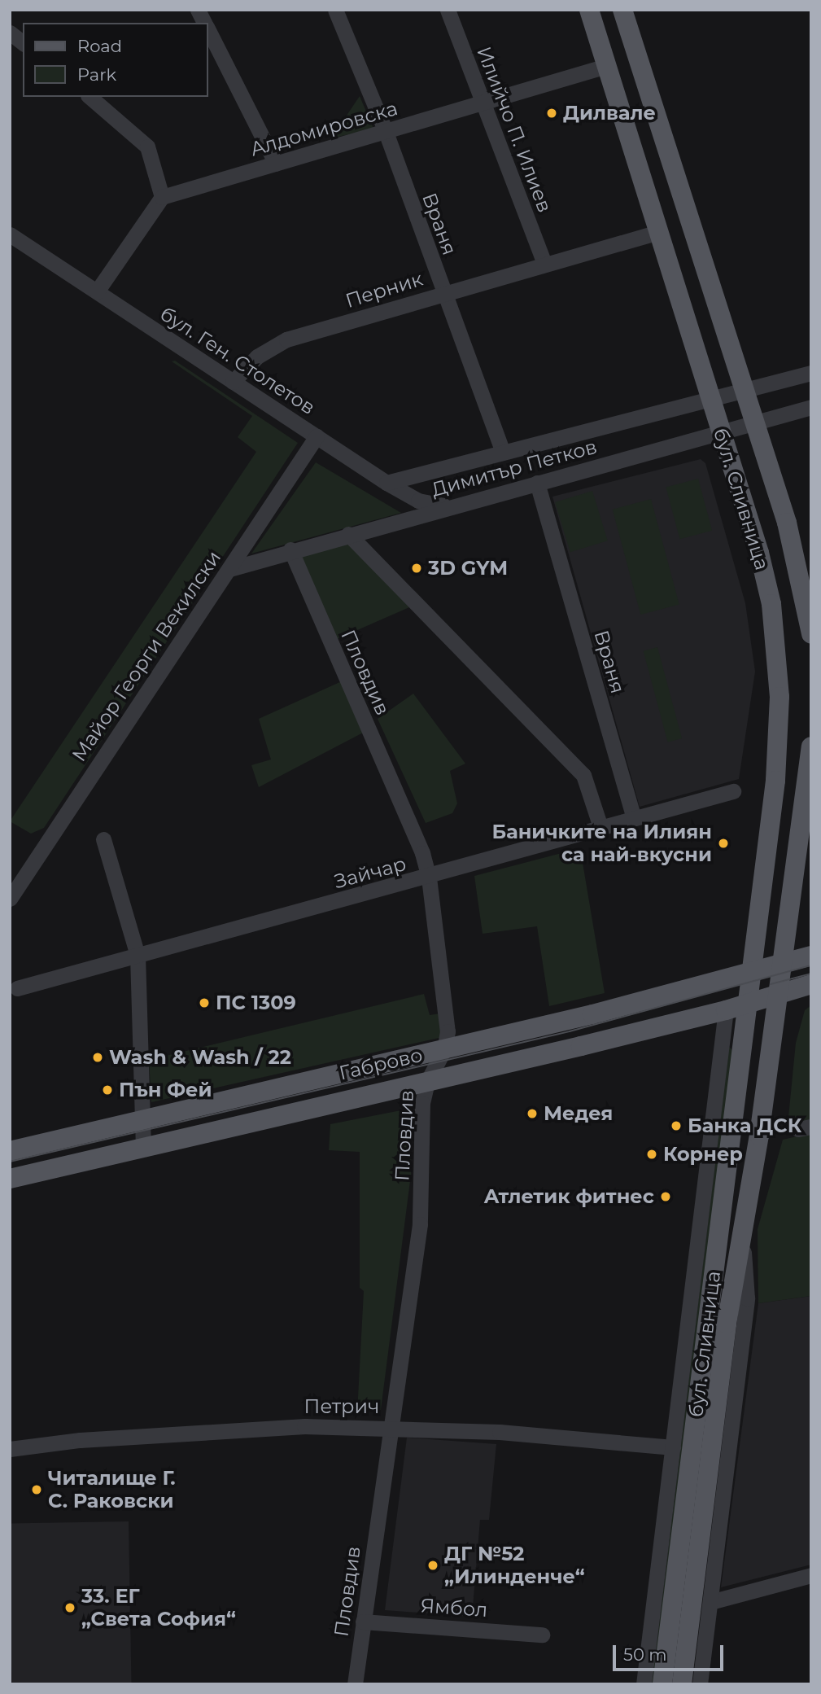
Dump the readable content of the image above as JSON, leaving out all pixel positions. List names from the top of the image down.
{
  "streets": {
    "main road": ["бул. Сливница", "Габрово"],
    "street": [
      "Алдомировска",
      "Илийчо П. Илиев",
      "Враня",
      "Перник",
      "бул. Ген. Столетов",
      "Димитър Петков",
      "Майор Георги Векилски",
      "Пловдив",
      "Зайчар",
      "Петрич",
      "Ямбол"
    ]
  },
  "crossings": [
    ["Алдомировска", "Илийчо П. Илиев"],
    ["Алдомировска", "Враня"],
    ["Алдомировска", "бул. Сливница"],
    ["Илийчо П. Илиев", "Перник"],
    ["Враня", "Перник"],
    ["Враня", "Димитър Петков"],
    ["Враня", "Зайчар"],
    ["Перник", "бул. Ген. Столетов"],
    ["Перник", "бул. Сливница"],
    ["бул. Ген. Столетов", "Димитър Петков"],
    ["бул. Ген. Столетов", "Майор Георги Векилски"],
    ["Димитър Петков", "бул. Сливница"],
    ["Димитър Петков", "Майор Георги Векилски"],
    ["Димитър Петков", "Пловдив"],
    ["бул. Сливница", "Габрово"],
    ["бул. Сливница", "Петрич"],
    ["Пловдив", "Зайчар"],
    ["Пловдив", "Габрово"],
    ["Пловдив", "Петрич"],
    ["Пловдив", "Ямбол"]
  ],
  "places": [
    "Дилвале",
    "3D GYM",
    "Баничките на Илиян са най-вкусни",
    "ПС 1309",
    "Wash & Wash / 22",
    "Пън Фей",
    "Медея",
    "Банка ДСК",
    "Корнер",
    "Атлетик фитнес",
    "Читалище Г. С. Раковски",
    "ДГ №52 „Илинденче“",
    "33. ЕГ „Света София“"
  ],
  "legend": ["Road", "Park"],
  "scale_bar": "50 m"
}
